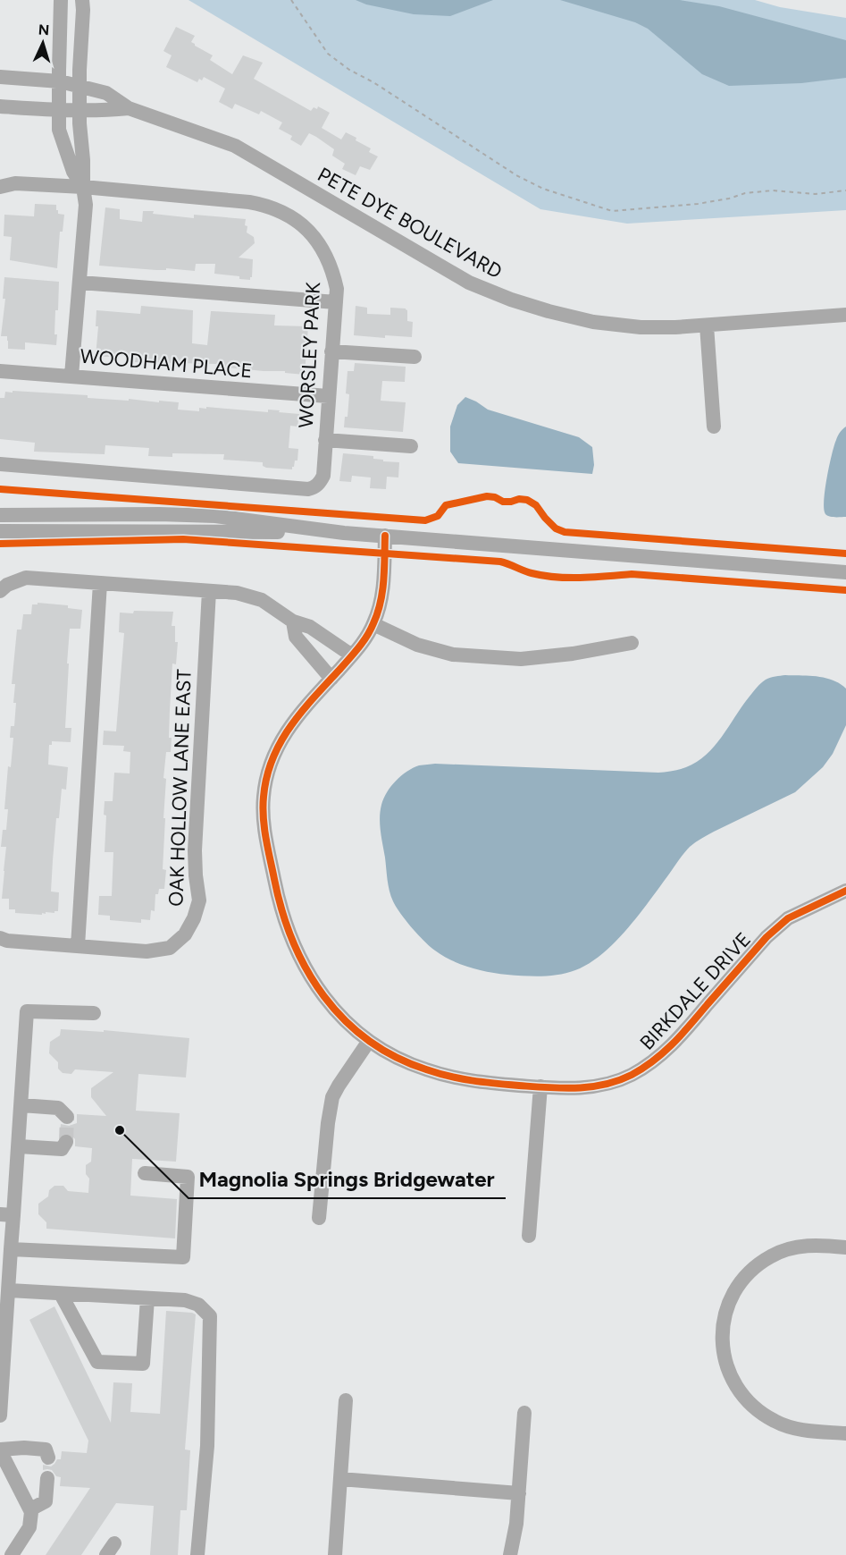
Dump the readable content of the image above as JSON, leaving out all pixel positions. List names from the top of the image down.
{
  "streets": {
    "street": [
      "PETE DYE BOULEVARD",
      "WORSLEY PARK",
      "WOODHAM PLACE",
      "OAK HOLLOW LANE EAST",
      "BIRKDALE DRIVE"
    ]
  },
  "crossings": [
    ["WORSLEY PARK", "WOODHAM PLACE"]
  ],
  "places": ["Magnolia Springs Bridgewater"],
  "north": "top"
}
